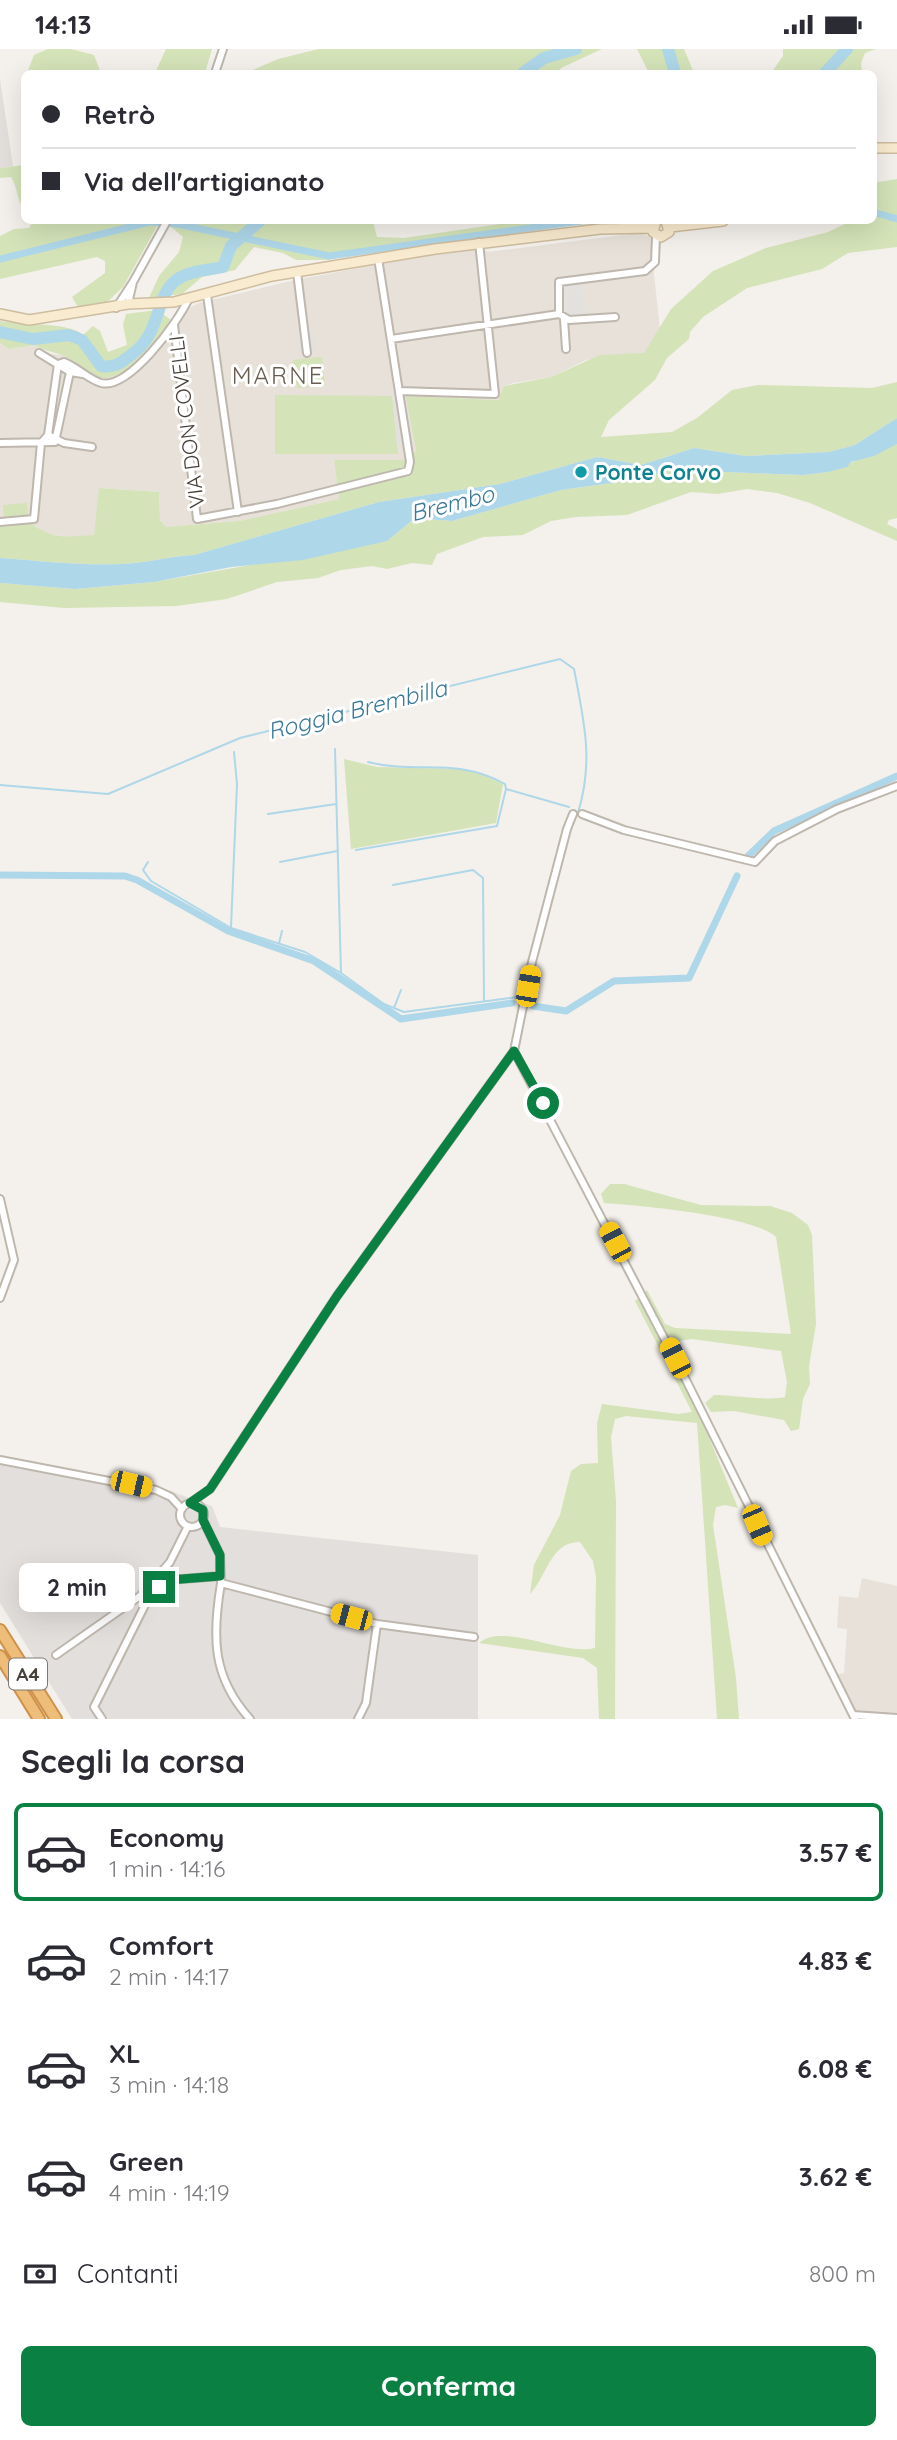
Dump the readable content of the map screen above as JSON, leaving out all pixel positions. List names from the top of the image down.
{
  "streets": {
    "highway": ["A4"],
    "street": ["VIA DON COVELLI"]
  },
  "districts": ["MARNE"],
  "water": ["Brembo", "Roggia Brembilla"],
  "places": ["Ponte Corvo"],
  "page": {
    "status": "14:13",
    "banner": ["Retrò", "Via dell'artigianato"],
    "bubble": "2 min",
    "heading": "Scegli la corsa",
    "list": [
      {
        "name": "Economy",
        "note": "1 min · 14:16",
        "value": "3.57 €"
      },
      {
        "name": "Comfort",
        "note": "2 min · 14:17",
        "value": "4.83 €"
      },
      {
        "name": "XL",
        "note": "3 min · 14:18",
        "value": "6.08 €"
      },
      {
        "name": "Green",
        "note": "4 min · 14:19",
        "value": "3.62 €"
      }
    ],
    "pay": ["Contanti", "800 m"],
    "buttons": "Conferma"
  }
}
